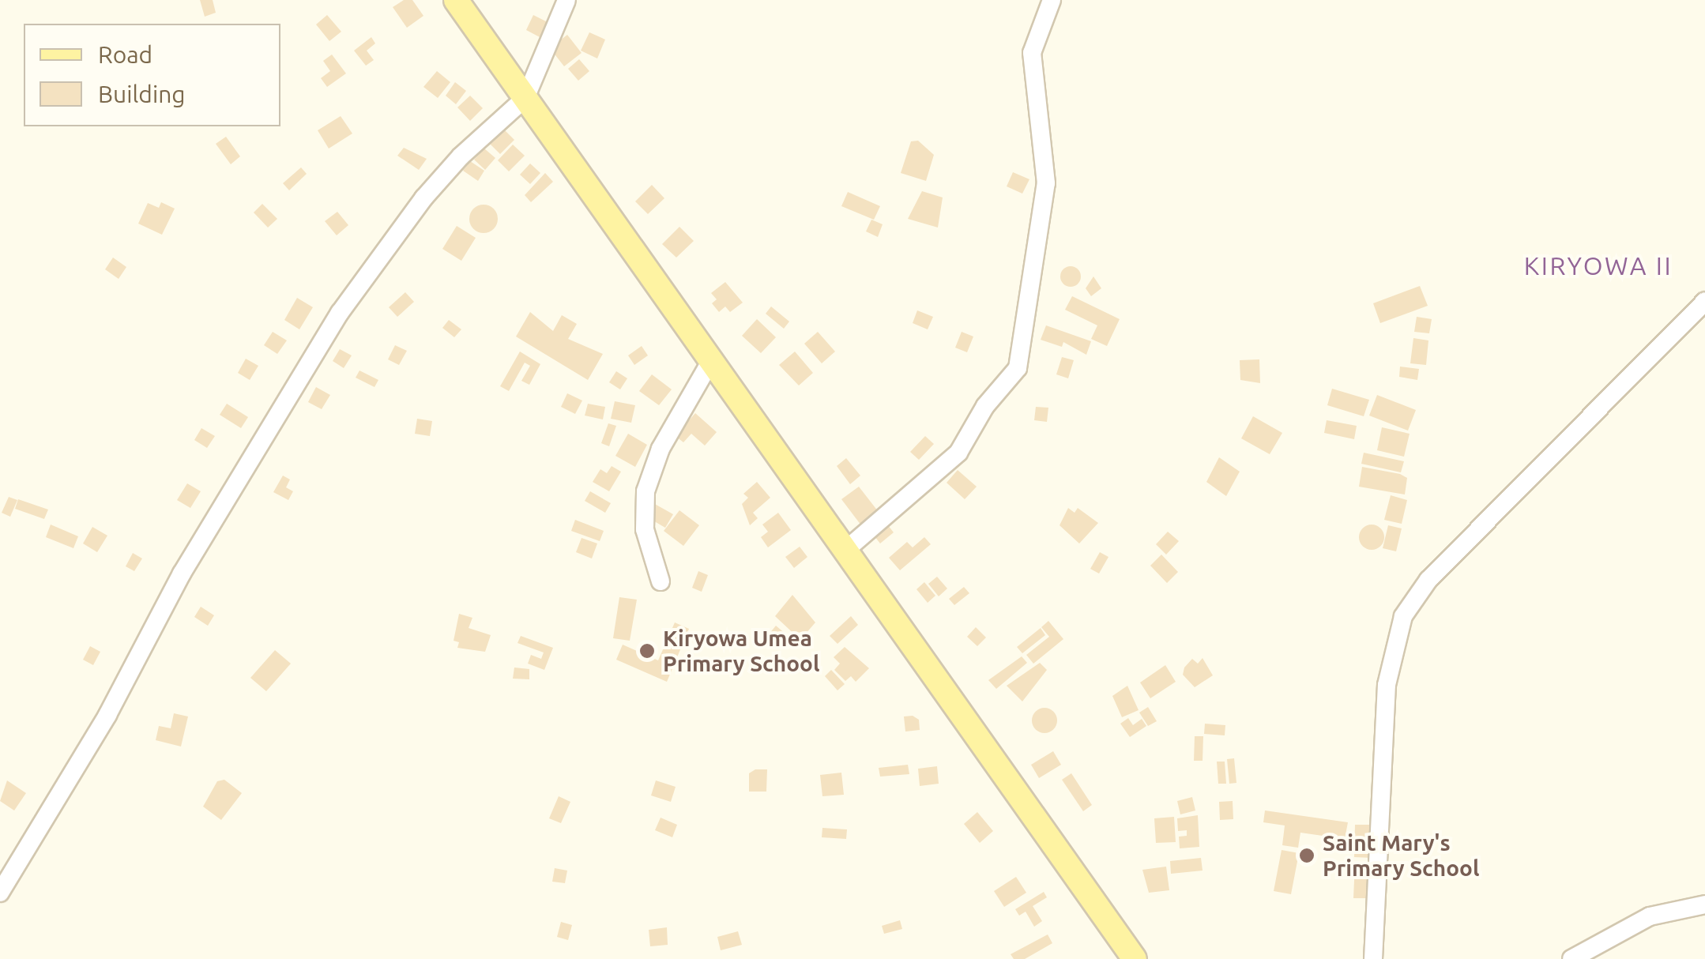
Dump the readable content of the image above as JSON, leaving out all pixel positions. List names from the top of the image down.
{
  "districts": ["KIRYOWA II"],
  "places": ["Kiryowa Umea Primary School", "Saint Mary's Primary School"],
  "legend": ["Road", "Building"]
}
